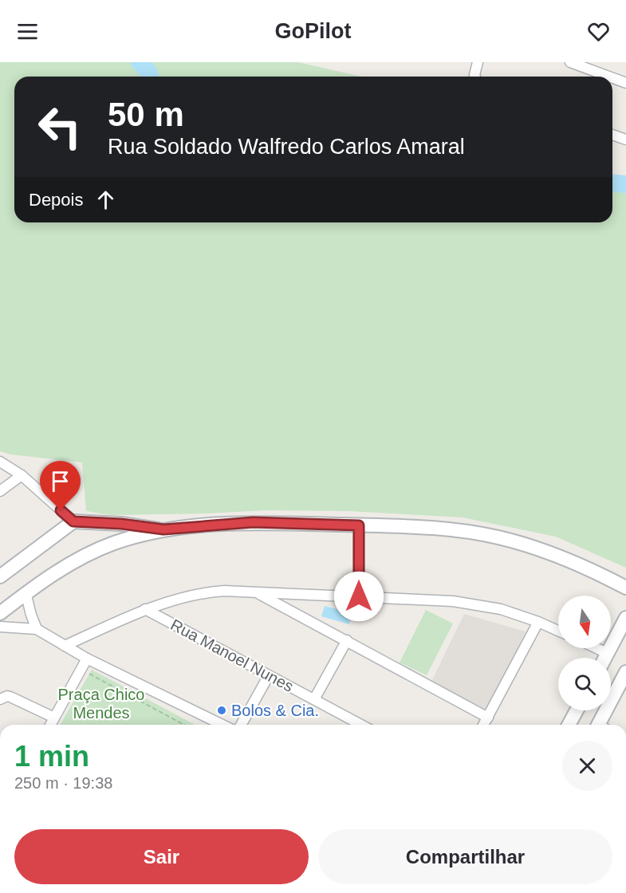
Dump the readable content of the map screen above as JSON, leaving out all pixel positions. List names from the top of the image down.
{
  "streets": {
    "street": ["Rua Manoel Nunes"]
  },
  "parks": ["Praça Chico Mendes"],
  "places": ["Bolos & Cia."],
  "north": "bottom",
  "page": {
    "header": "GoPilot",
    "turn": ["50 m", "Rua Soldado Walfredo Carlos Amaral"],
    "then": "Depois",
    "heading": ["1 min", "250 m · 19:38"],
    "buttons": ["Sair", "Compartilhar"]
  }
}
